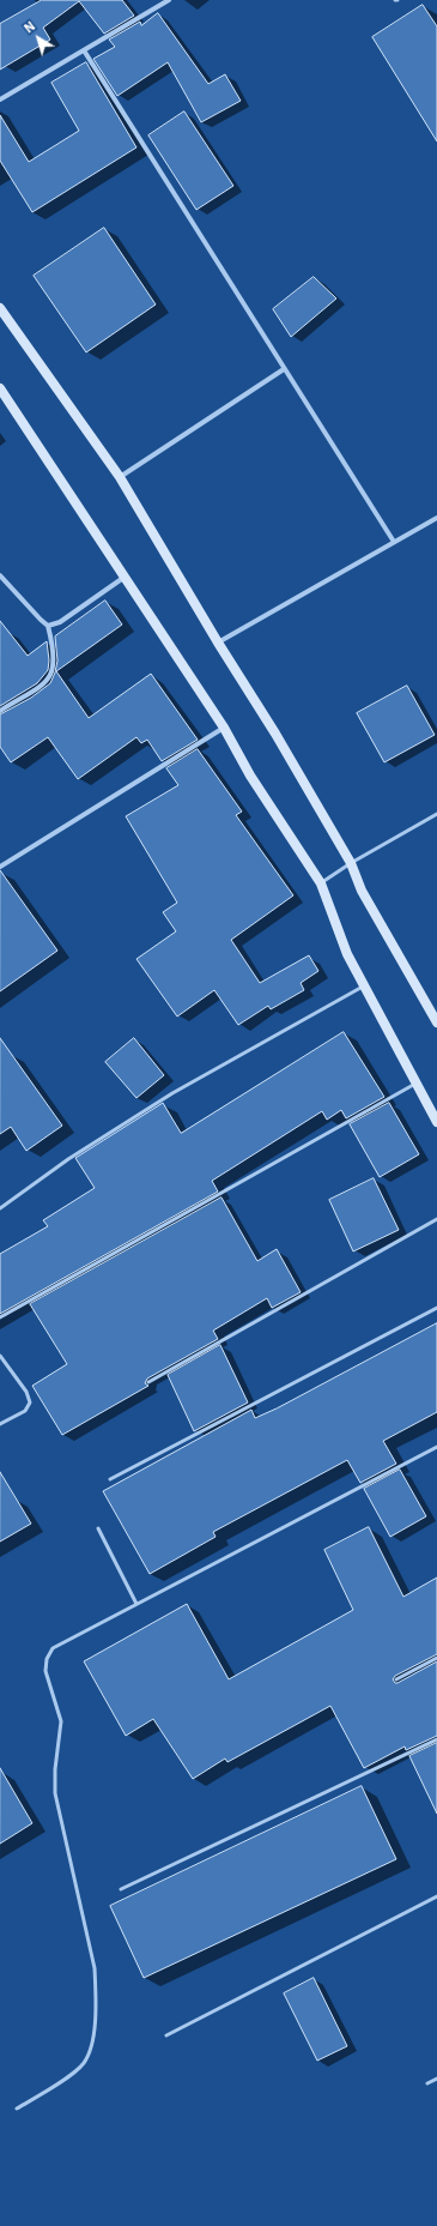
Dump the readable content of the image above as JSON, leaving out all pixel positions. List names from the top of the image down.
{
  "north": "top left"
}
